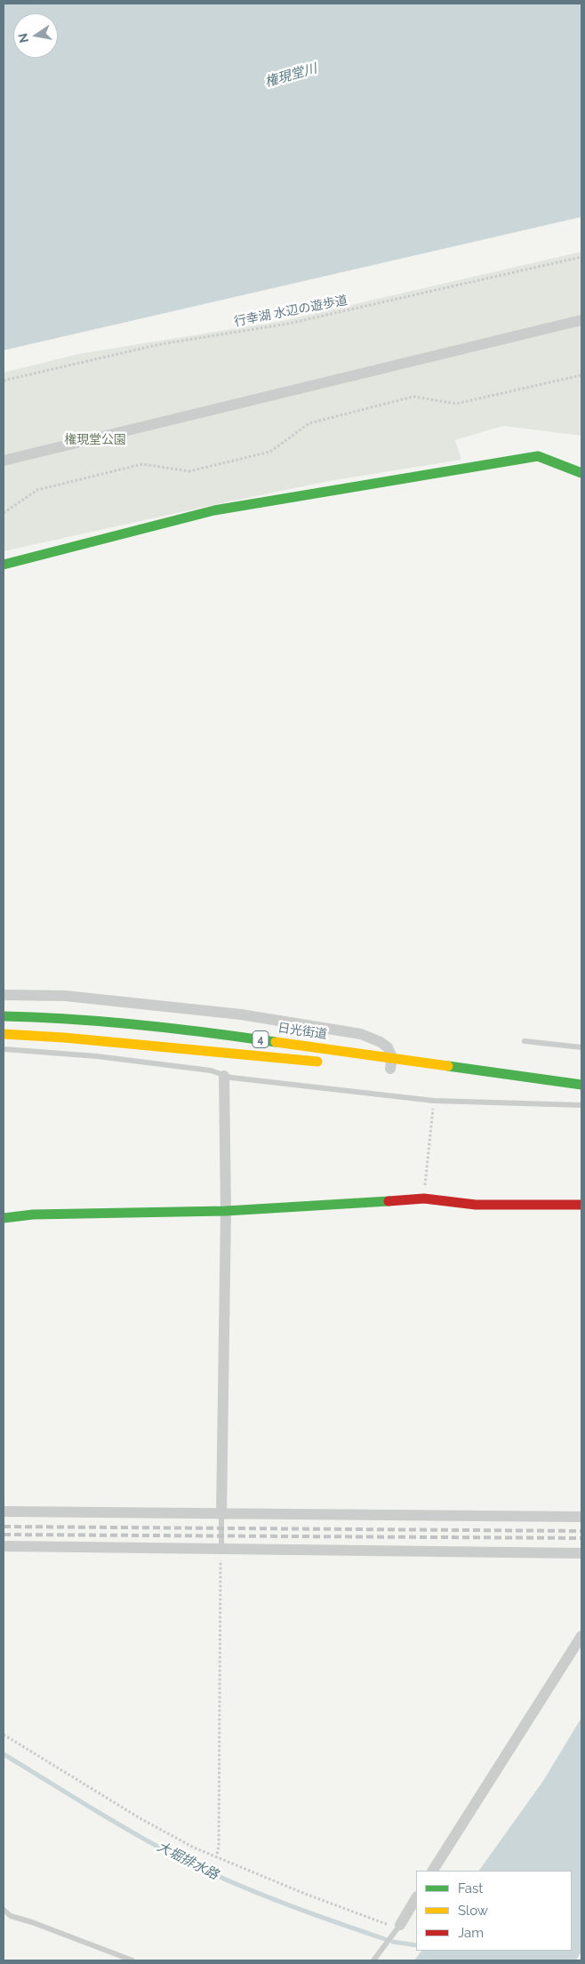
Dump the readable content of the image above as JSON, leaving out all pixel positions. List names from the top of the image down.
{
  "streets": {
    "main road": ["日光街道", "4"],
    "path": ["行幸湖 水辺の遊歩道"]
  },
  "water": ["権現堂川", "大堀排水路"],
  "parks": ["権現堂公園"],
  "legend": ["Fast", "Slow", "Jam"],
  "north": "left"
}
